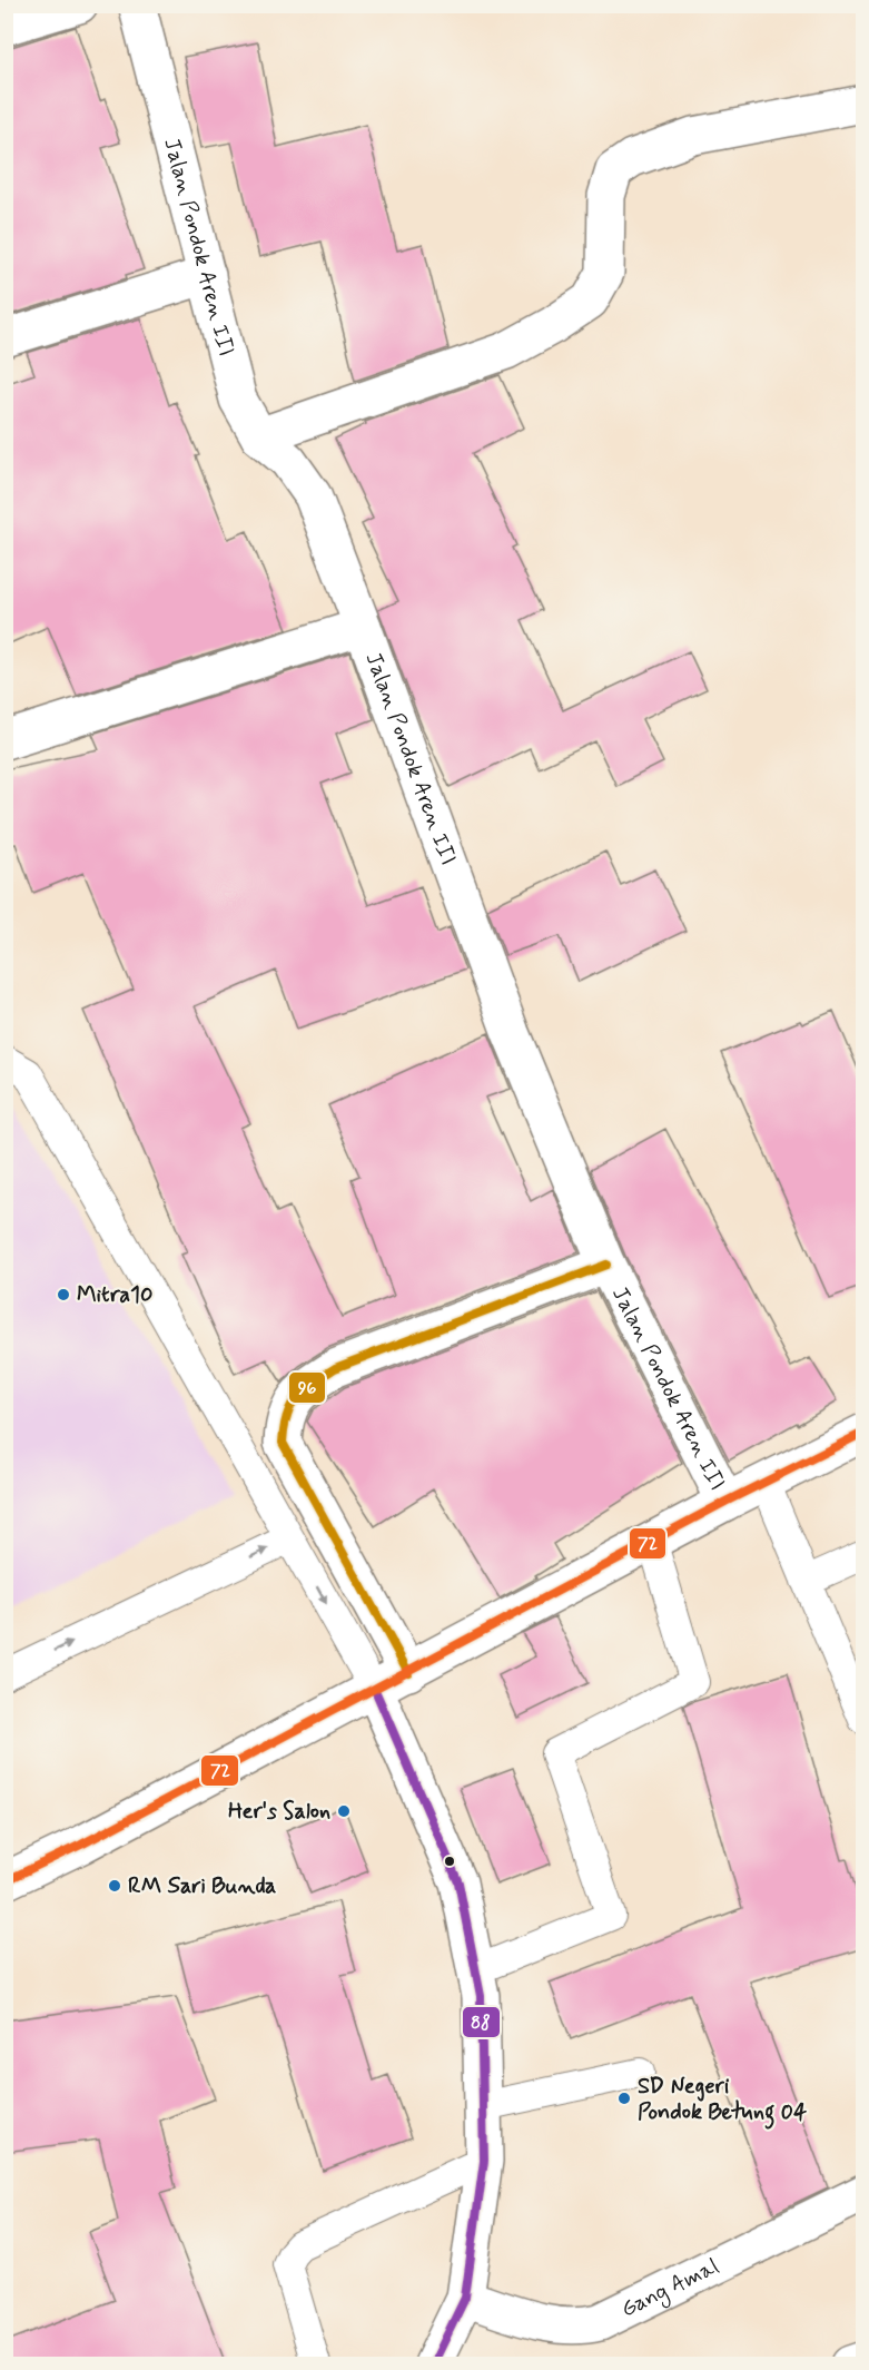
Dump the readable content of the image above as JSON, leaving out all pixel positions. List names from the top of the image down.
{
  "streets": {
    "street": ["Jalan Pondok Aren III", "Gang Amal"]
  },
  "places": [
    "Mitra10",
    "Her's Salon",
    "RM Sari Bunda",
    "SD Negeri Pondok Betung 04"
  ],
  "lines": ["transit line 96", "transit line 72", "transit line 88"]
}
